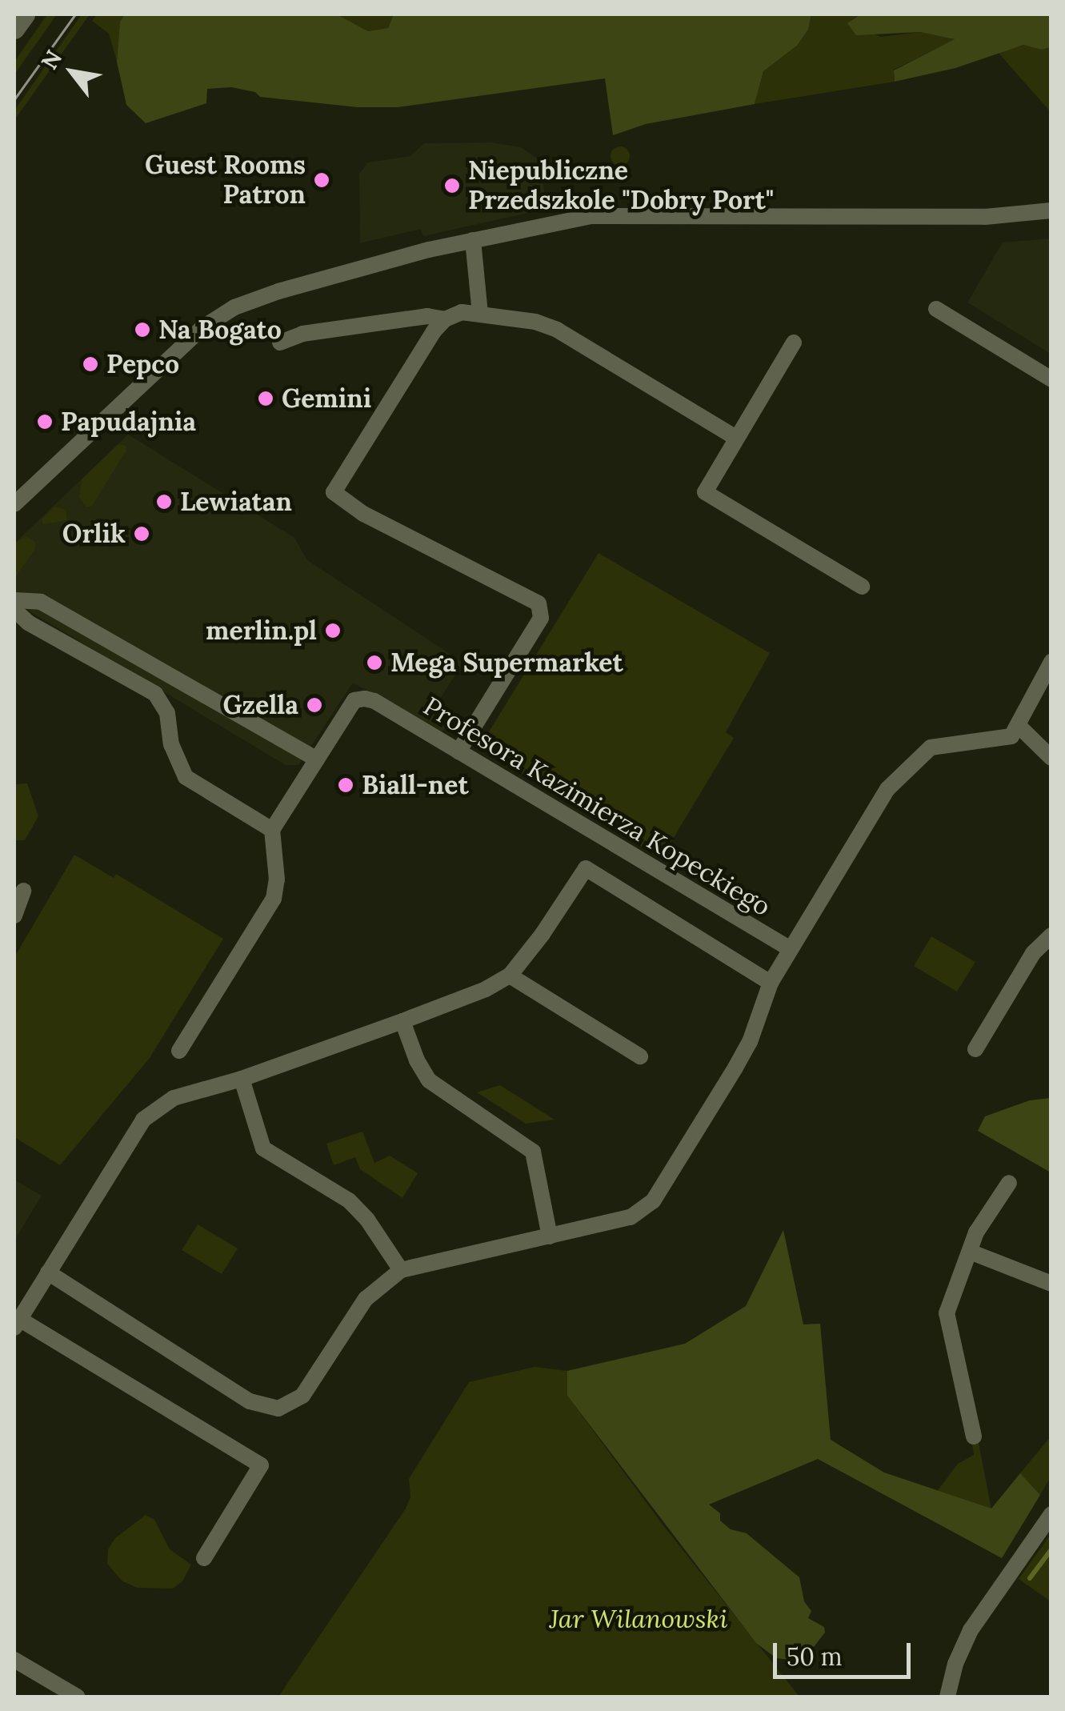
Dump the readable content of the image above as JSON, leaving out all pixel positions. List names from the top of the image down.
{
  "streets": {
    "street": ["Profesora Kazimierza Kopeckiego"]
  },
  "parks": ["Jar Wilanowski"],
  "places": [
    "Guest Rooms Patron",
    "Niepubliczne Przedszkole \"Dobry Port\"",
    "Na Bogato",
    "Pepco",
    "Gemini",
    "Papudajnia",
    "Lewiatan",
    "Orlik",
    "merlin.pl",
    "Mega Supermarket",
    "Gzella",
    "Biall-net"
  ],
  "scale_bar": "50 m",
  "north": "top left"
}
